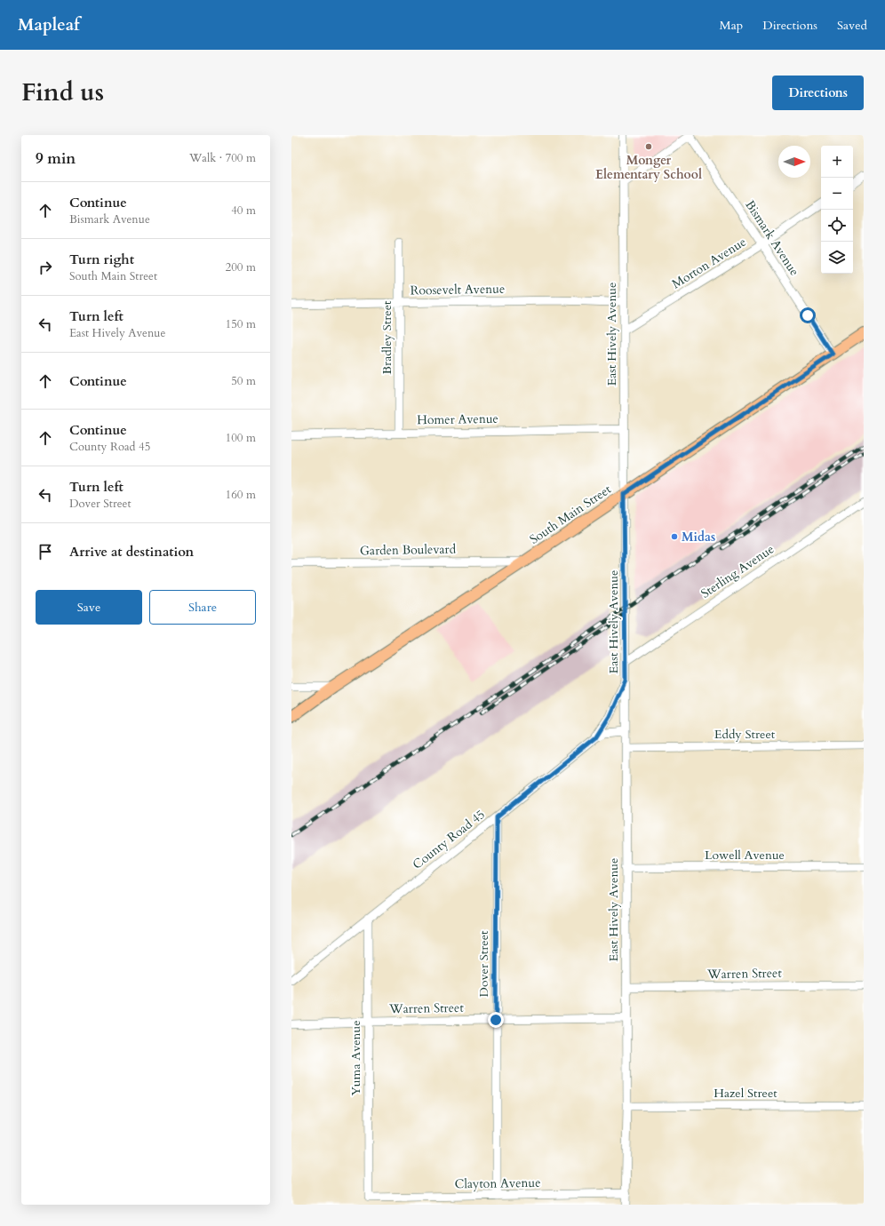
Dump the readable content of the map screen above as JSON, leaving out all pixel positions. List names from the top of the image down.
{
  "streets": {
    "main road": ["South Main Street"],
    "street": [
      "Bismark Avenue",
      "Morton Avenue",
      "Roosevelt Avenue",
      "East Hively Avenue",
      "Bradley Street",
      "Homer Avenue",
      "Garden Boulevard",
      "Sterling Avenue",
      "Eddy Street",
      "County Road 45",
      "Lowell Avenue",
      "Dover Street",
      "Warren Street",
      "Yuma Avenue",
      "Hazel Street",
      "Clayton Avenue"
    ]
  },
  "crossings": [
    ["Bismark Avenue", "Morton Avenue"],
    ["Bismark Avenue", "South Main Street"],
    ["Morton Avenue", "East Hively Avenue"],
    ["Roosevelt Avenue", "East Hively Avenue"],
    ["Roosevelt Avenue", "Bradley Street"],
    ["East Hively Avenue", "Homer Avenue"],
    ["East Hively Avenue", "South Main Street"],
    ["East Hively Avenue", "Sterling Avenue"],
    ["East Hively Avenue", "Eddy Street"],
    ["East Hively Avenue", "County Road 45"],
    ["East Hively Avenue", "Lowell Avenue"],
    ["East Hively Avenue", "Warren Street"],
    ["East Hively Avenue", "Hazel Street"],
    ["East Hively Avenue", "Clayton Avenue"],
    ["Bradley Street", "Homer Avenue"],
    ["South Main Street", "Garden Boulevard"],
    ["County Road 45", "Dover Street"],
    ["County Road 45", "Yuma Avenue"],
    ["Dover Street", "Warren Street"],
    ["Dover Street", "Clayton Avenue"],
    ["Warren Street", "Yuma Avenue"],
    ["Yuma Avenue", "Clayton Avenue"]
  ],
  "places": ["Monger Elementary School", "Midas"],
  "north": "right",
  "page": {
    "header": "Mapleaf",
    "nav": ["Map", "Directions", "Saved"],
    "title": "Find us",
    "buttons": [
      "Directions",
      ["Save", "Share"]
    ],
    "heading": ["9 min", "Walk · 700 m"],
    "map_buttons": ["+", "−"],
    "list": [
      ["Continue", "Bismark Avenue", "40 m"],
      ["Turn right", "South Main Street", "200 m"],
      ["Turn left", "East Hively Avenue", "150 m"],
      ["Continue", "50 m"],
      ["Continue", "County Road 45", "100 m"],
      ["Turn left", "Dover Street", "160 m"],
      "Arrive at destination"
    ]
  }
}
